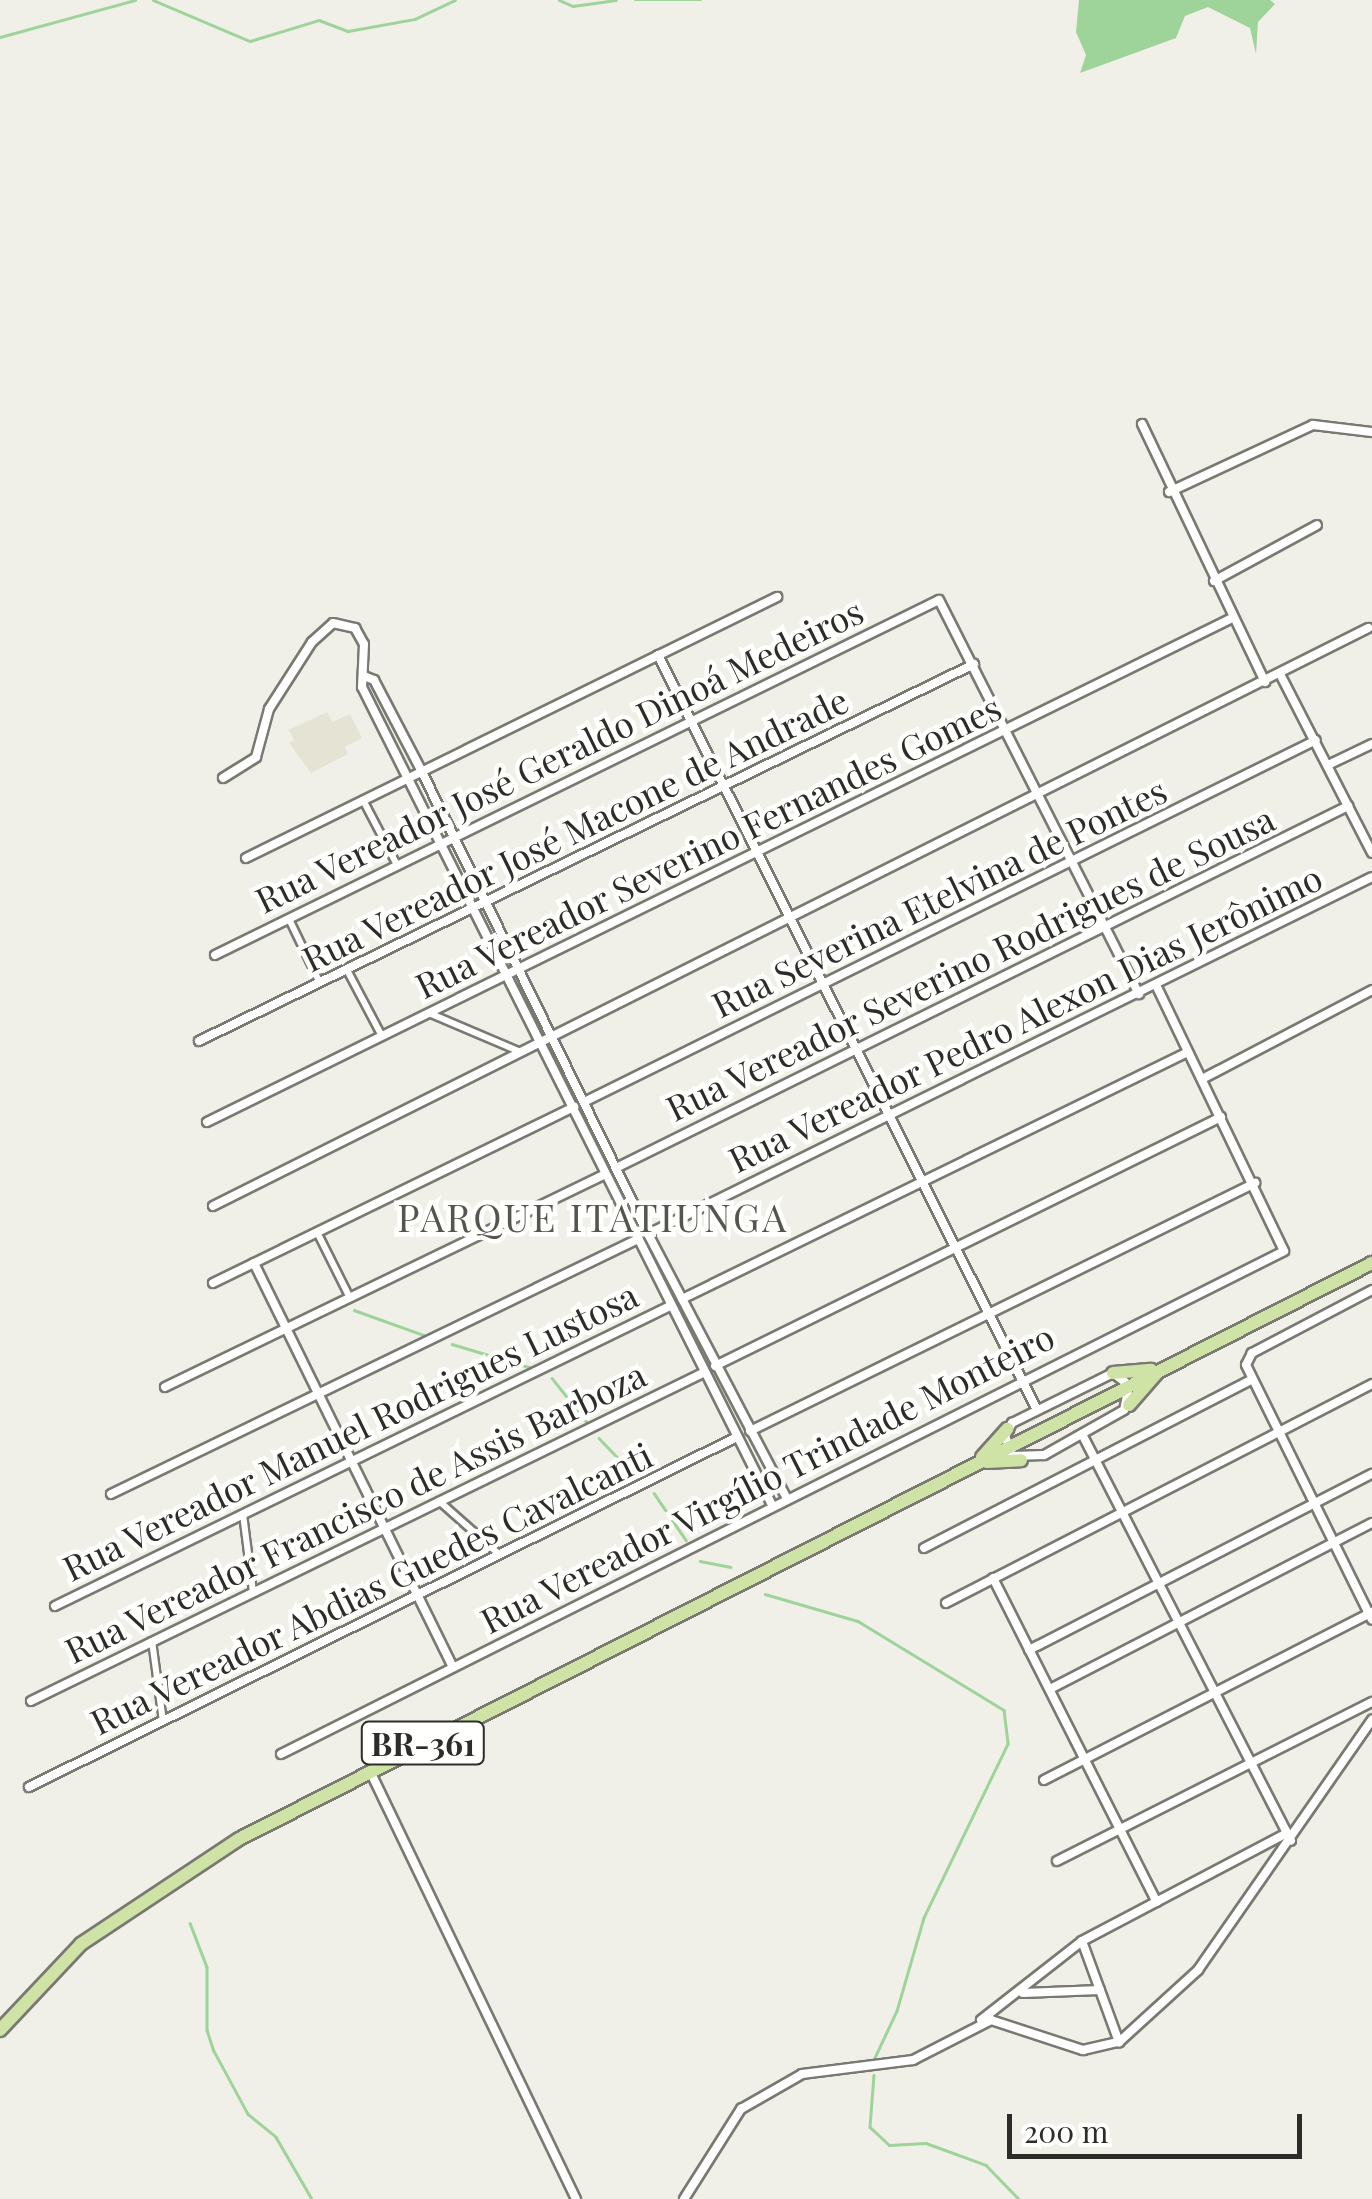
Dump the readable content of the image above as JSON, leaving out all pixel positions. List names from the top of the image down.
{
  "streets": {
    "main road": ["BR-361"],
    "street": [
      "Rua Vereador José Geraldo Dinoá Medeiros",
      "Rua Vereador José Macone de Andrade",
      "Rua Vereador Severino Fernandes Gomes",
      "Rua Severina Etelvina de Pontes",
      "Rua Vereador Severino Rodrigues de Sousa",
      "Rua Vereador Pedro Alexon Dias Jerônimo",
      "Rua Vereador Manuel Rodrigues Lustosa",
      "Rua Vereador Virgílio Trindade Monteiro",
      "Rua Vereador Francisco de Assis Barboza",
      "Rua Vereador Abdias Guedes Cavalcanti"
    ]
  },
  "crossings": [
    ["Rua Vereador José Geraldo Dinoá Medeiros", "Rua Vereador José Macone de Andrade"]
  ],
  "districts": ["PARQUE ITATIUNGA"],
  "scale_bar": "200 m"
}
